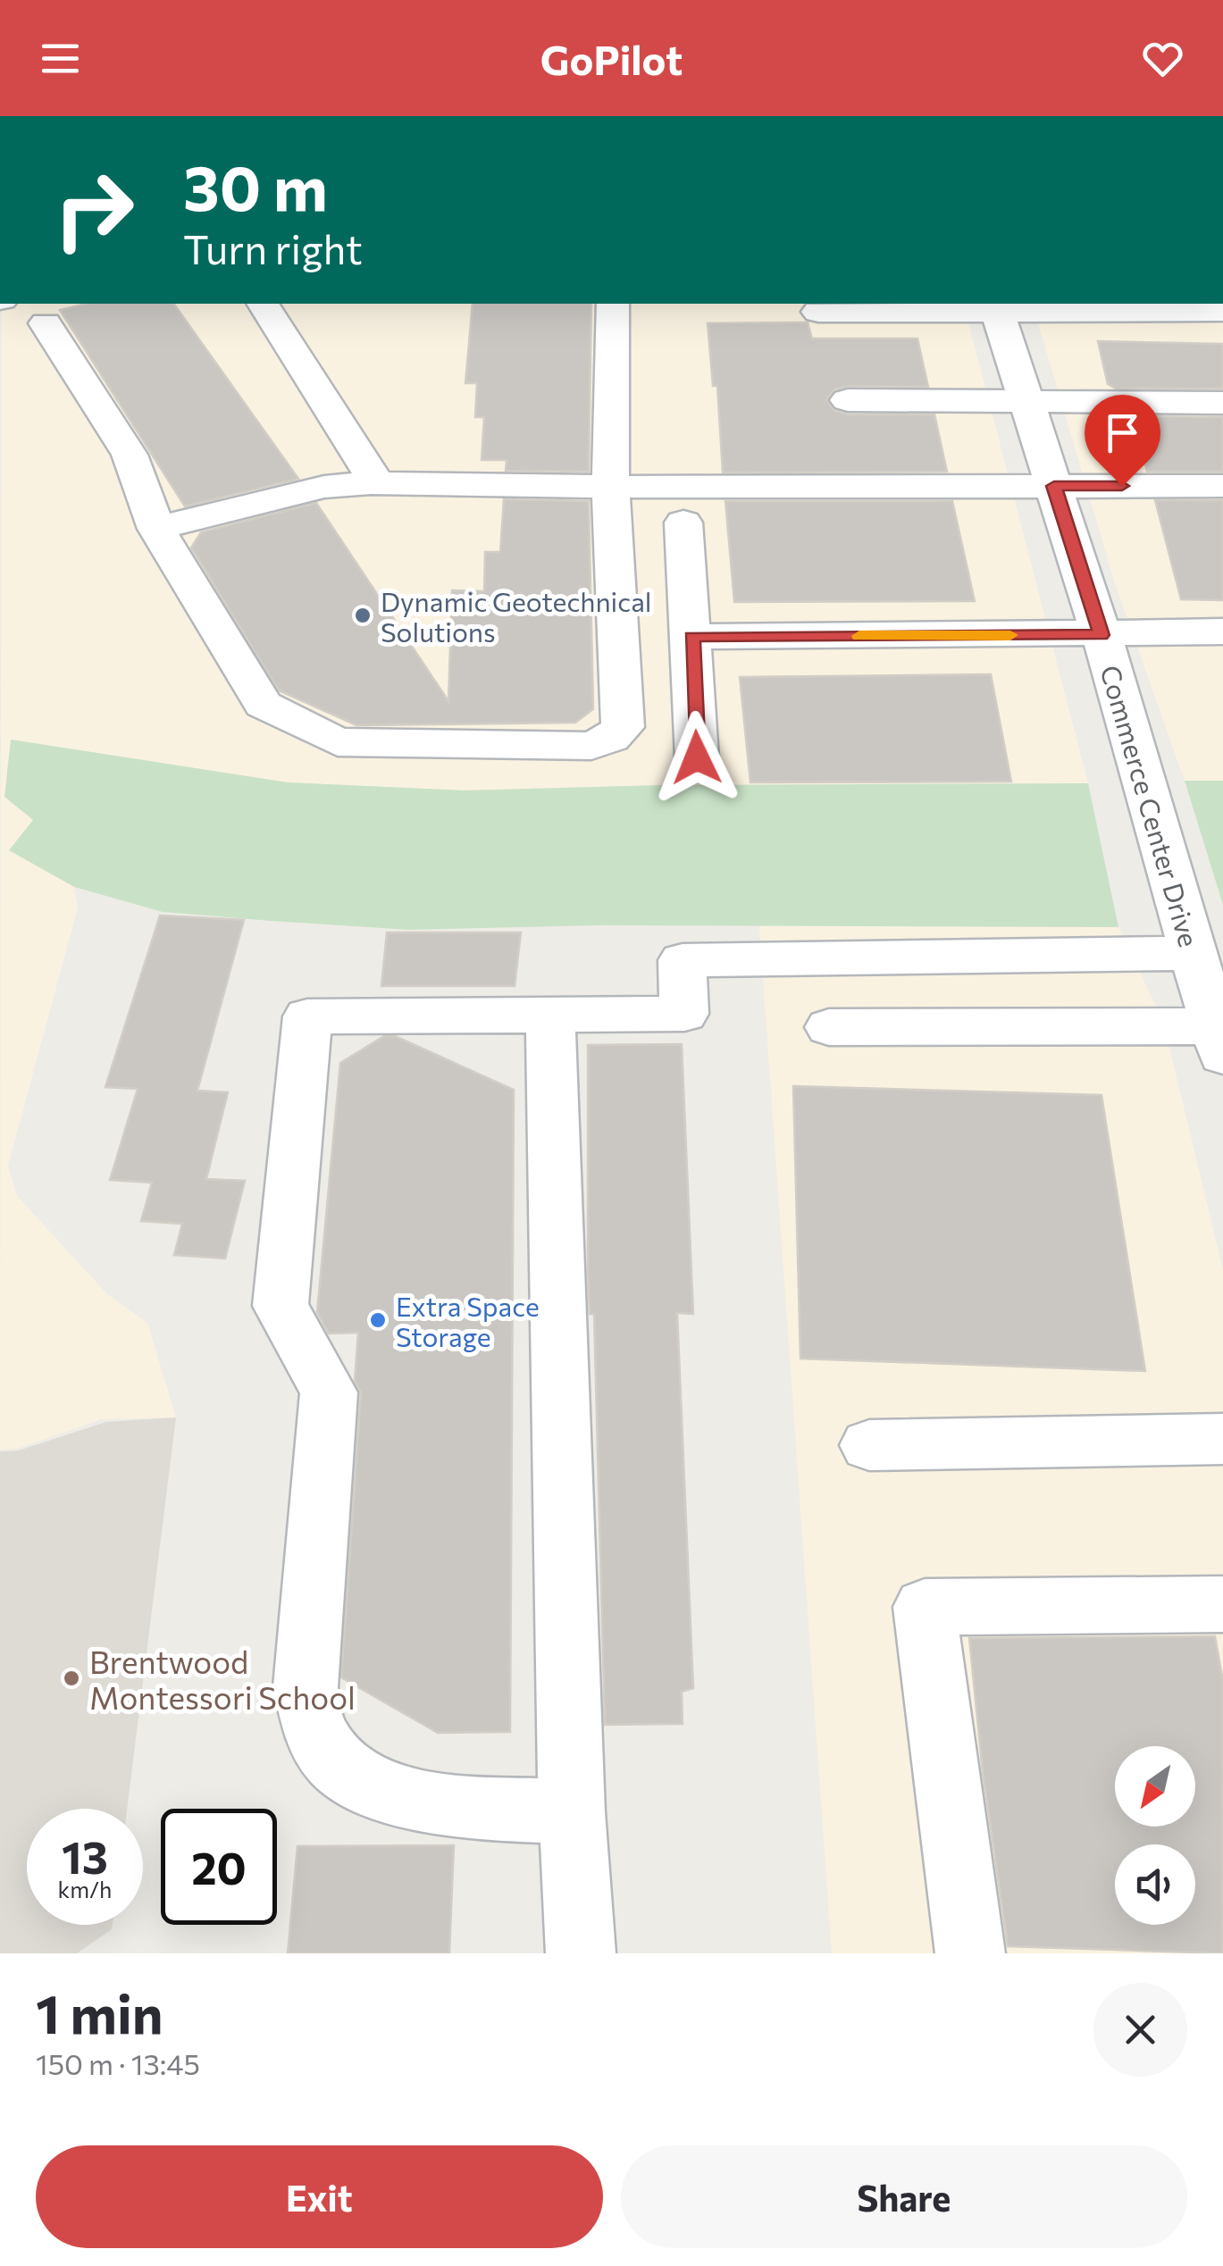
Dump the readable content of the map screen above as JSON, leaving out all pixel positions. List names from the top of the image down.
{
  "streets": {
    "street": ["Commerce Center Drive"]
  },
  "places": ["Dynamic Geotechnical Solutions", "Extra Space Storage", "Brentwood Montessori School"],
  "north": "bottom left",
  "page": {
    "header": "GoPilot",
    "turn": ["30 m", "Turn right"],
    "speed": "13 km/h",
    "limit": "20",
    "heading": ["1 min", "150 m · 13:45"],
    "buttons": ["Exit", "Share"]
  }
}
